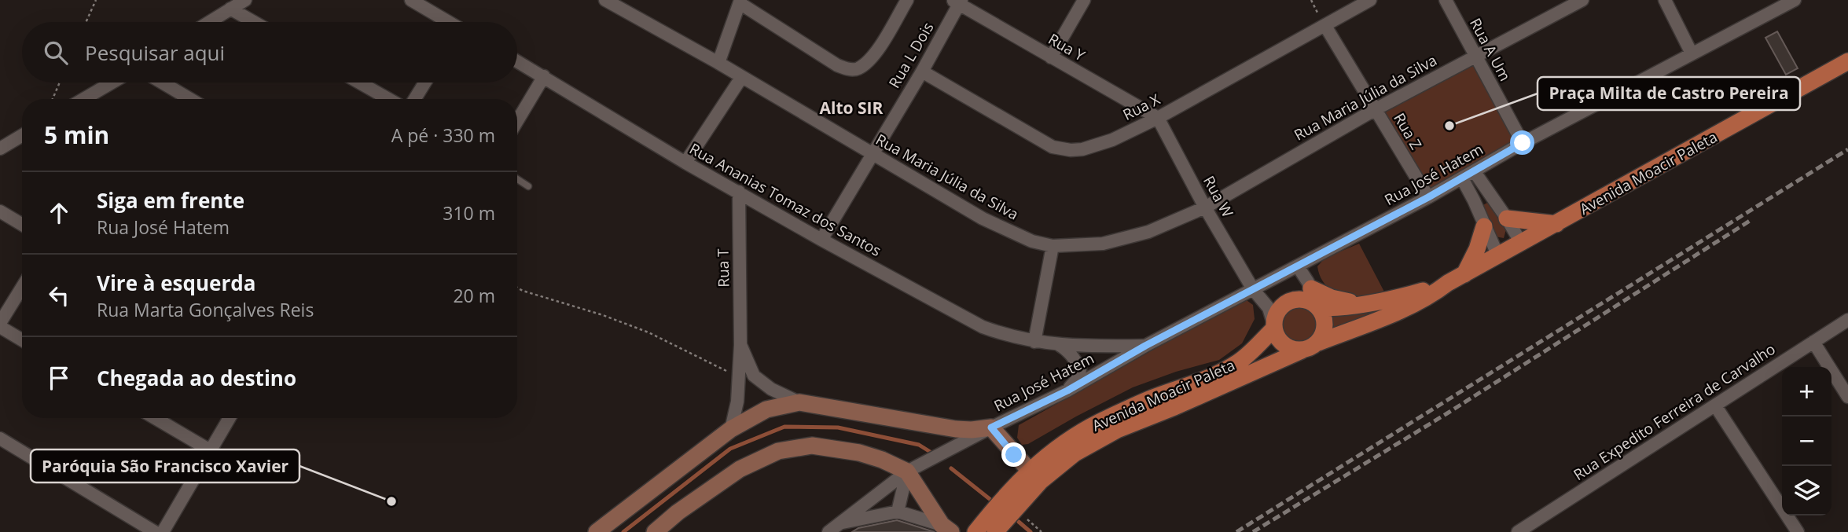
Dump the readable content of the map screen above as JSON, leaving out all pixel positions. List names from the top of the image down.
{
  "streets": {
    "main road": ["Avenida Moacir Paleta"],
    "street": [
      "Rua Y",
      "Rua A Um",
      "Rua L Dois",
      "Rua Maria Júlia da Silva",
      "Rua X",
      "Rua Z",
      "Rua José Hatem",
      "Rua W",
      "Rua Ananias Tomaz dos Santos",
      "Rua T",
      "Rua Expedito Ferreira de Carvalho"
    ]
  },
  "crossings": [
    ["Rua Y", "Rua L Dois"],
    ["Rua Y", "Rua X"],
    ["Rua Y", "Rua W"],
    ["Rua A Um", "Rua Maria Júlia da Silva"],
    ["Rua A Um", "Rua José Hatem"],
    ["Rua L Dois", "Rua Maria Júlia da Silva"],
    ["Rua L Dois", "Rua X"],
    ["Rua L Dois", "Rua Ananias Tomaz dos Santos"],
    ["Rua Maria Júlia da Silva", "Rua Z"],
    ["Rua Maria Júlia da Silva", "Rua W"],
    ["Rua X", "Rua Z"],
    ["Rua X", "Rua W"],
    ["Rua Z", "Rua José Hatem"],
    ["Rua José Hatem", "Rua W"],
    ["Rua José Hatem", "Rua Ananias Tomaz dos Santos"],
    ["Rua Ananias Tomaz dos Santos", "Rua T"]
  ],
  "districts": ["Alto SIR"],
  "places": ["Praça Milta de Castro Pereira", "Paróquia São Francisco Xavier"],
  "page": {
    "search": "Pesquisar aqui",
    "heading": ["5 min", "A pé · 330 m"],
    "list": [
      ["Siga em frente", "Rua José Hatem", "310 m"],
      ["Vire à esquerda", "Rua Marta Gonçalves Reis", "20 m"],
      "Chegada ao destino"
    ],
    "map_buttons": ["+", "−"]
  }
}
